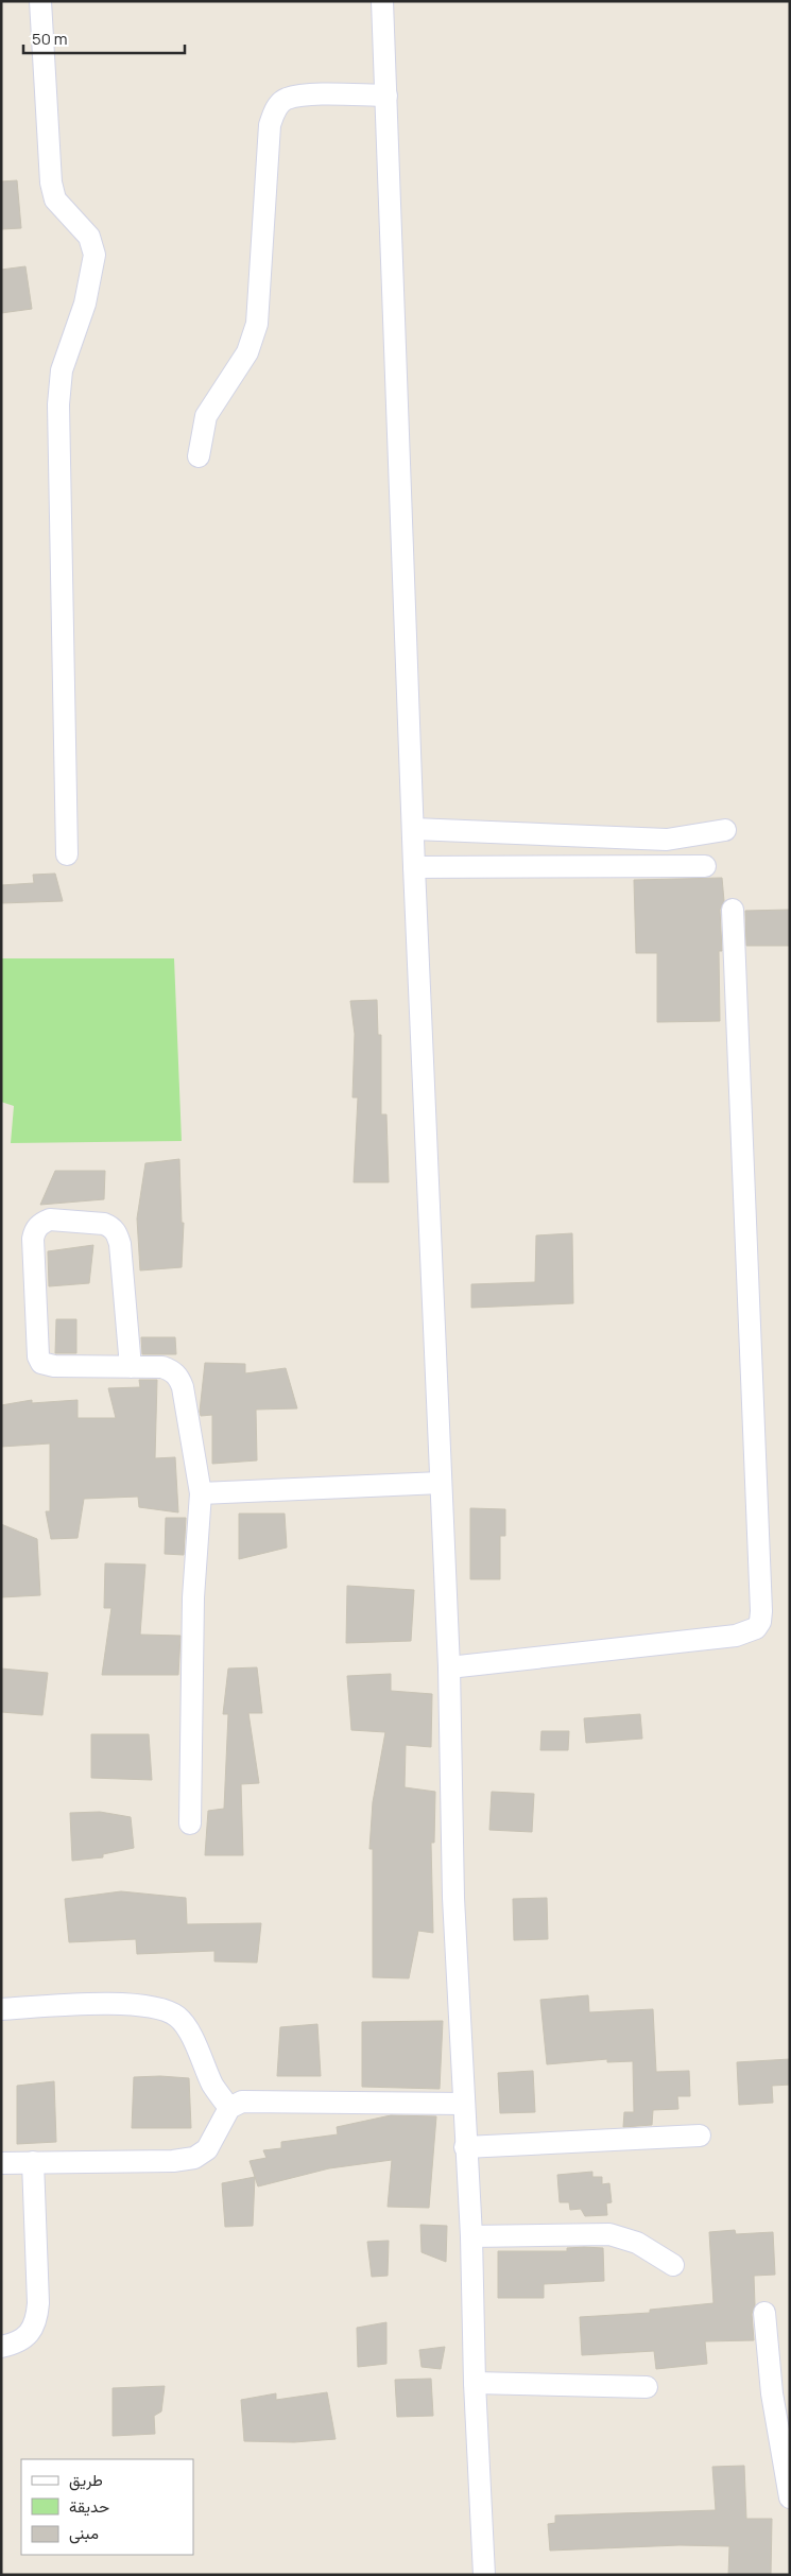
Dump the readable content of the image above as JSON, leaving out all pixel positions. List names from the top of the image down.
{
  "legend": ["طريق", "حديقة", "مبنى"],
  "scale_bar": "50 m"
}
